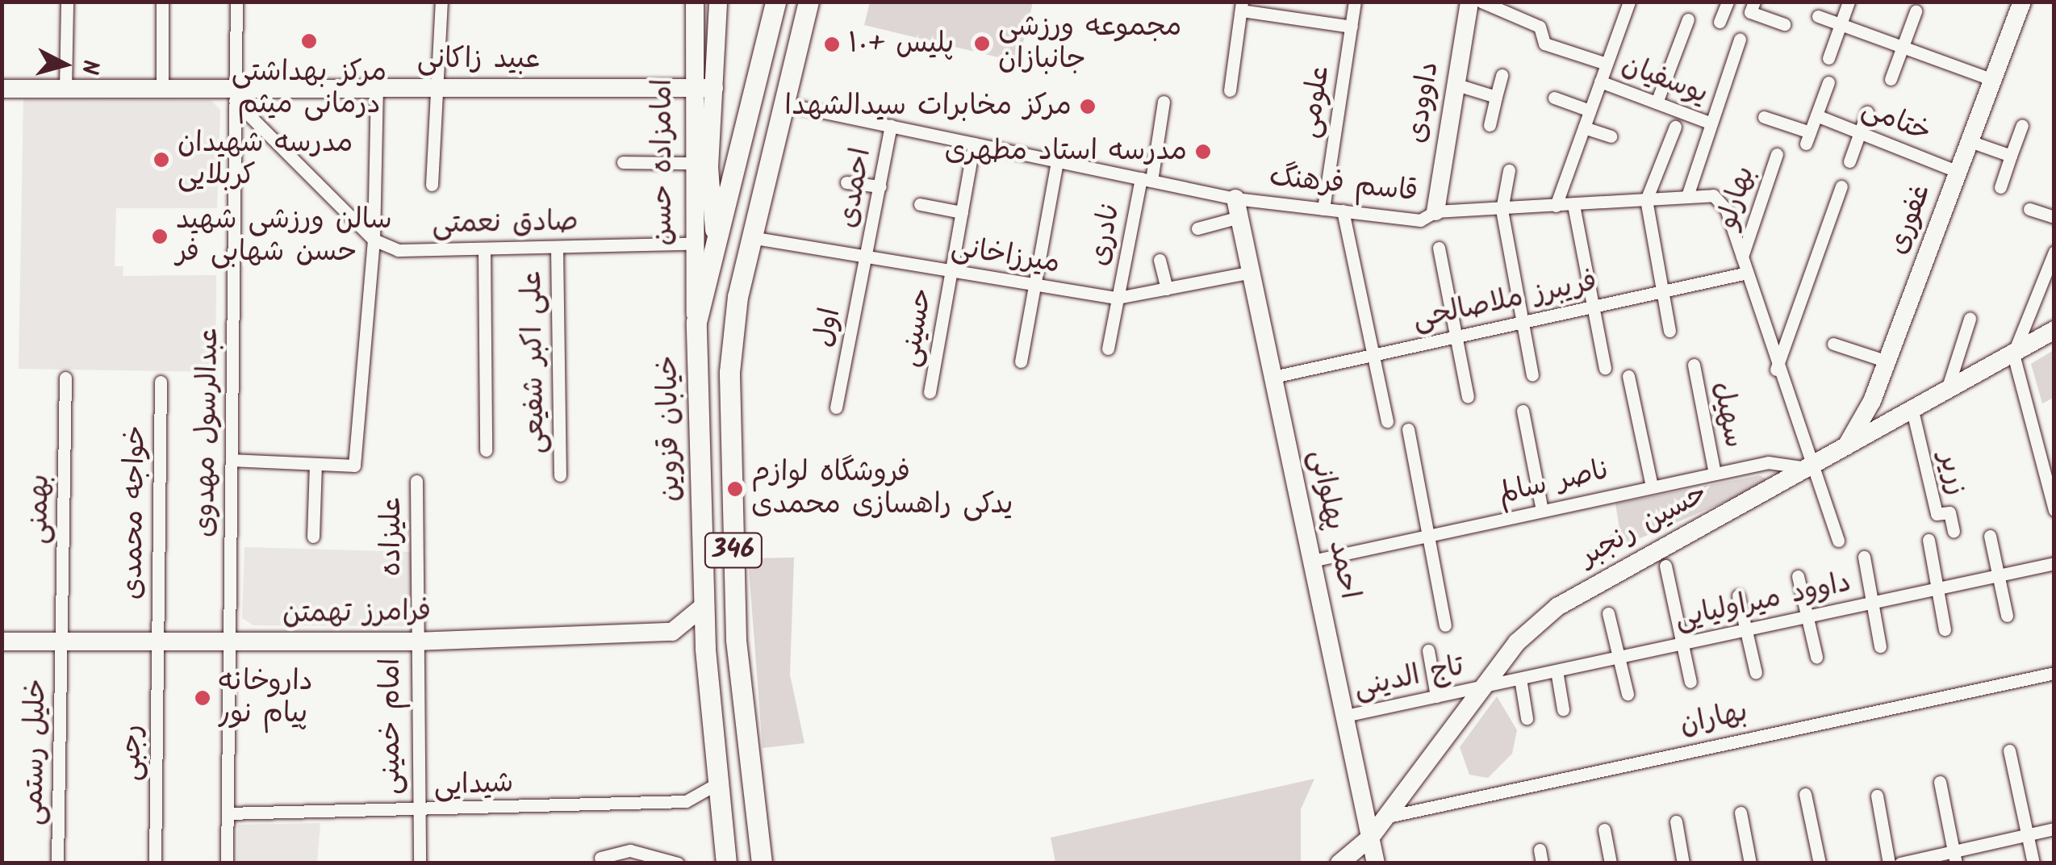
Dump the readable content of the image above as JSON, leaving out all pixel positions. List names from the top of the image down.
{
  "streets": {
    "main road": ["خیابان قزوین", "346"],
    "street": [
      "عبید زاکانی",
      "یوسفیان",
      "علومی",
      "داوودی",
      "ختامی",
      "امامزاده حسن",
      "قاسم فرهنگ",
      "احمدی",
      "بهارلو",
      "غفوری",
      "صادق نعمتی",
      "نادری",
      "میرزاخانی",
      "فریبرز ملاصالحی",
      "اول",
      "حسینی",
      "علی اکبر شفیعی",
      "سهیل",
      "عبدالرسول مهدوی",
      "زریر",
      "ناصر سالم",
      "بهمنی",
      "خواجه محمدی",
      "احمد پهلوانی",
      "حسین رنجبر",
      "علیزاده",
      "داوود میراولیایی",
      "فرامرز تهمتن",
      "تاج الدینی",
      "بهاران",
      "امام خمینی",
      "خلیل رستمی",
      "رجبی",
      "شیدایی"
    ]
  },
  "crossings": [
    ["عبید زاکانی", "امامزاده حسن"],
    ["عبید زاکانی", "صادق نعمتی"],
    ["عبید زاکانی", "عبدالرسول مهدوی"],
    ["علومی", "قاسم فرهنگ"],
    ["داوودی", "قاسم فرهنگ"],
    ["ختامی", "غفوری"],
    ["امامزاده حسن", "صادق نعمتی"],
    ["امامزاده حسن", "خیابان قزوین"],
    ["قاسم فرهنگ", "احمدی"],
    ["قاسم فرهنگ", "بهارلو"],
    ["قاسم فرهنگ", "نادری"],
    ["قاسم فرهنگ", "فریبرز ملاصالحی"],
    ["قاسم فرهنگ", "حسینی"],
    ["قاسم فرهنگ", "ناصر سالم"],
    ["قاسم فرهنگ", "احمد پهلوانی"],
    ["قاسم فرهنگ", "حسین رنجبر"],
    ["قاسم فرهنگ", "346"],
    ["احمدی", "میرزاخانی"],
    ["احمدی", "اول"],
    ["غفوری", "حسین رنجبر"],
    ["صادق نعمتی", "علی اکبر شفیعی"],
    ["صادق نعمتی", "عبدالرسول مهدوی"],
    ["نادری", "میرزاخانی"],
    ["میرزاخانی", "اول"],
    ["میرزاخانی", "حسینی"],
    ["میرزاخانی", "احمد پهلوانی"],
    ["میرزاخانی", "346"],
    ["فریبرز ملاصالحی", "احمد پهلوانی"],
    ["سهیل", "ناصر سالم"],
    ["خیابان قزوین", "فرامرز تهمتن"],
    ["خیابان قزوین", "شیدایی"],
    ["عبدالرسول مهدوی", "فرامرز تهمتن"],
    ["عبدالرسول مهدوی", "شیدایی"],
    ["زریر", "حسین رنجبر"],
    ["ناصر سالم", "احمد پهلوانی"],
    ["ناصر سالم", "حسین رنجبر"],
    ["بهمنی", "فرامرز تهمتن"],
    ["بهمنی", "خلیل رستمی"],
    ["خواجه محمدی", "فرامرز تهمتن"],
    ["خواجه محمدی", "رجبی"],
    ["احمد پهلوانی", "حسین رنجبر"],
    ["احمد پهلوانی", "تاج الدینی"],
    ["حسین رنجبر", "داوود میراولیایی"],
    ["حسین رنجبر", "تاج الدینی"],
    ["حسین رنجبر", "بهاران"],
    ["علیزاده", "فرامرز تهمتن"],
    ["علیزاده", "امام خمینی"],
    ["داوود میراولیایی", "تاج الدینی"],
    ["فرامرز تهمتن", "امام خمینی"],
    ["فرامرز تهمتن", "خلیل رستمی"],
    ["فرامرز تهمتن", "رجبی"],
    ["امام خمینی", "شیدایی"]
  ],
  "places": [
    "مرکز بهداشتی درمانی میثم",
    "مجموعه ورزشی جانبازان",
    "پلیس +۱۰",
    "مرکز مخابرات سیدالشهدا",
    "مدرسه استاد مطهری",
    "مدرسه شهیدان کربلایی",
    "سالن ورزشی شهید حسن شهابی فر",
    "فروشگاه لوازم یدکی راهسازی محمدی",
    "داروخانه پیام نور"
  ],
  "north": "right"
}
